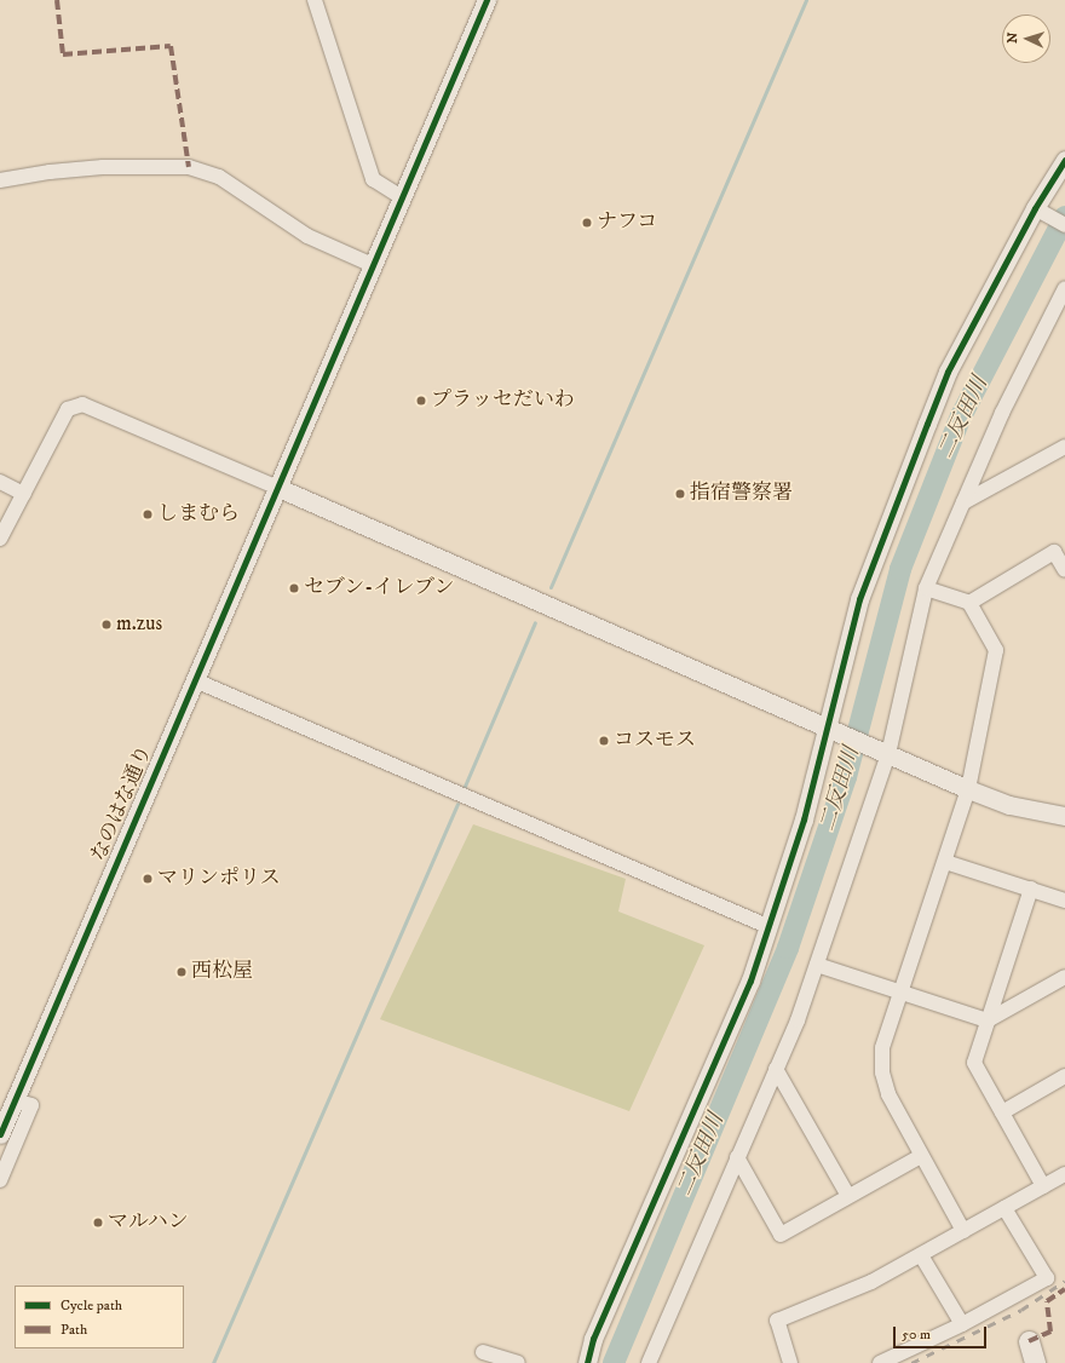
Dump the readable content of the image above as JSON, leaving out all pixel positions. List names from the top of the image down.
{
  "streets": {
    "street": ["なのはな通り"]
  },
  "water": ["二反田川"],
  "places": [
    "ナフコ",
    "プラッセだいわ",
    "指宿警察署",
    "しまむら",
    "セブン-イレブン",
    "m.zus",
    "コスモス",
    "マリンポリス",
    "西松屋",
    "マルハン"
  ],
  "legend": ["Cycle path", "Path"],
  "scale_bar": "50 m",
  "north": "left"
}
